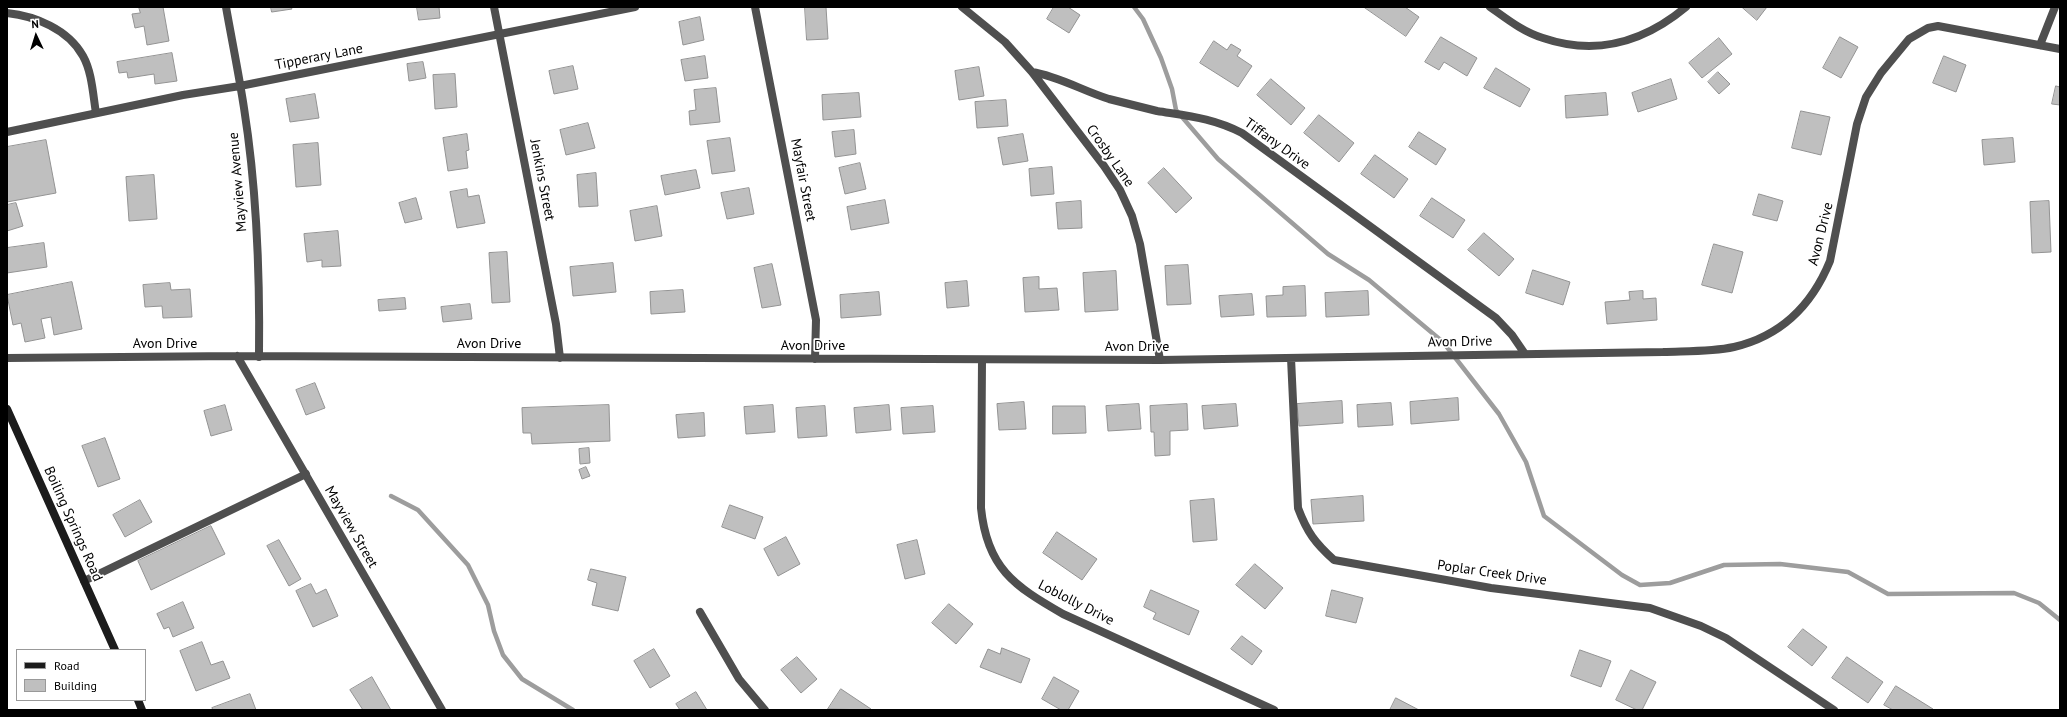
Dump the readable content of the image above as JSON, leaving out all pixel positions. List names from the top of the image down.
{
  "streets": {
    "main road": ["Boiling Springs Road"],
    "street": [
      "Tipperary Lane",
      "Tiffany Drive",
      "Crosby Lane",
      "Jenkins Street",
      "Mayfair Street",
      "Mayview Avenue",
      "Avon Drive",
      "Mayview Street",
      "Poplar Creek Drive",
      "Loblolly Drive"
    ]
  },
  "crossings": [
    ["Tipperary Lane", "Jenkins Street"],
    ["Tipperary Lane", "Mayview Avenue"],
    ["Tiffany Drive", "Crosby Lane"],
    ["Tiffany Drive", "Avon Drive"],
    ["Crosby Lane", "Avon Drive"],
    ["Jenkins Street", "Avon Drive"],
    ["Mayfair Street", "Avon Drive"],
    ["Mayview Avenue", "Avon Drive"],
    ["Avon Drive", "Mayview Street"],
    ["Avon Drive", "Poplar Creek Drive"],
    ["Avon Drive", "Loblolly Drive"]
  ],
  "legend": ["Road", "Building"],
  "north": "top"
}
